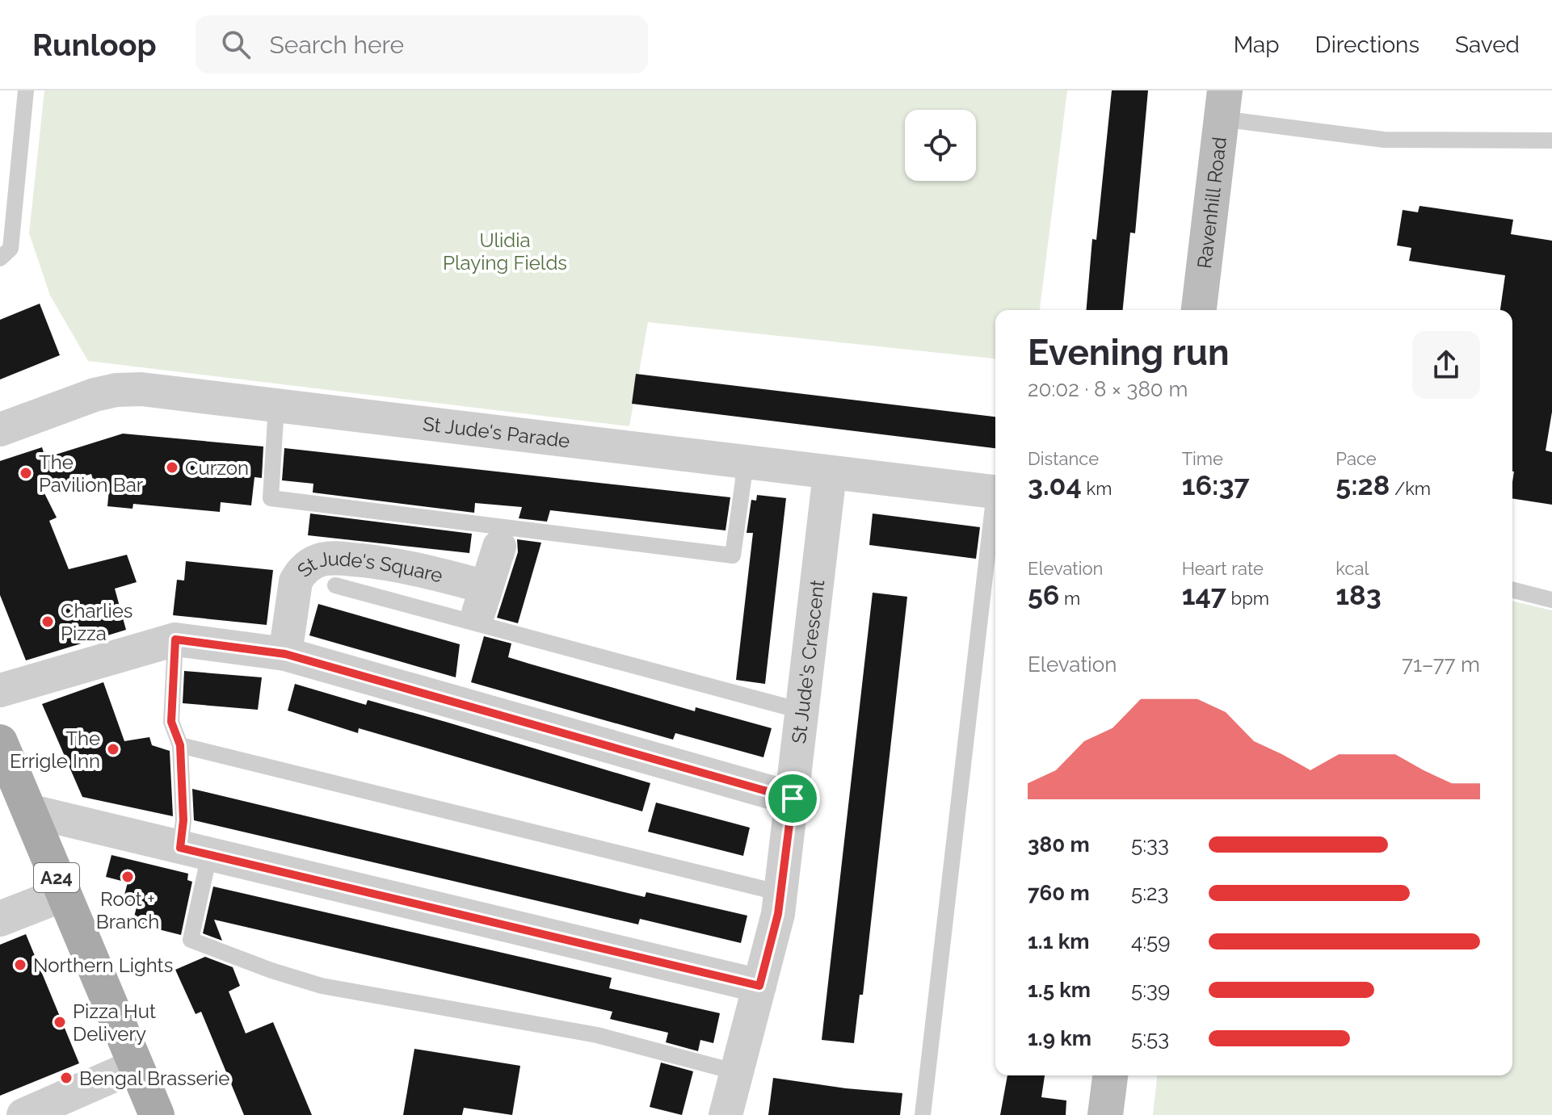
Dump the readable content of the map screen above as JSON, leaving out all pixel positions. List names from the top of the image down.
{
  "streets": {
    "main road": ["Ravenhill Road", "A24"],
    "street": ["St Jude's Parade", "St Jude's Square", "St Jude's Crescent"]
  },
  "crossings": [
    ["St Jude's Parade", "St Jude's Crescent"]
  ],
  "parks": ["Ulidia Playing Fields"],
  "places": [
    "Curzon",
    "The Pavilion Bar",
    "Charlies Pizza",
    "The Errigle Inn",
    "Root + Branch",
    "Northern Lights",
    "Pizza Hut Delivery",
    "Bengal Brasserie"
  ],
  "page": {
    "header": "Runloop",
    "search": "Search here",
    "nav": ["Map", "Directions", "Saved"],
    "heading": ["Evening run", "20:02 · 8 × 380 m"],
    "stats": [
      ["Distance", "3.04 km"],
      ["Time", "16:37"],
      ["Pace", "5:28 /km"],
      ["Elevation", "56 m"],
      ["Heart rate", "147 bpm"],
      ["kcal", "183"]
    ],
    "chart": ["Elevation", "71–77 m"],
    "list": [
      {
        "name": "380 m",
        "note": "5:33"
      },
      {
        "name": "760 m",
        "note": "5:23"
      },
      {
        "name": "1.1 km",
        "note": "4:59"
      },
      {
        "name": "1.5 km",
        "note": "5:39"
      },
      {
        "name": "1.9 km",
        "note": "5:53"
      }
    ]
  }
}
